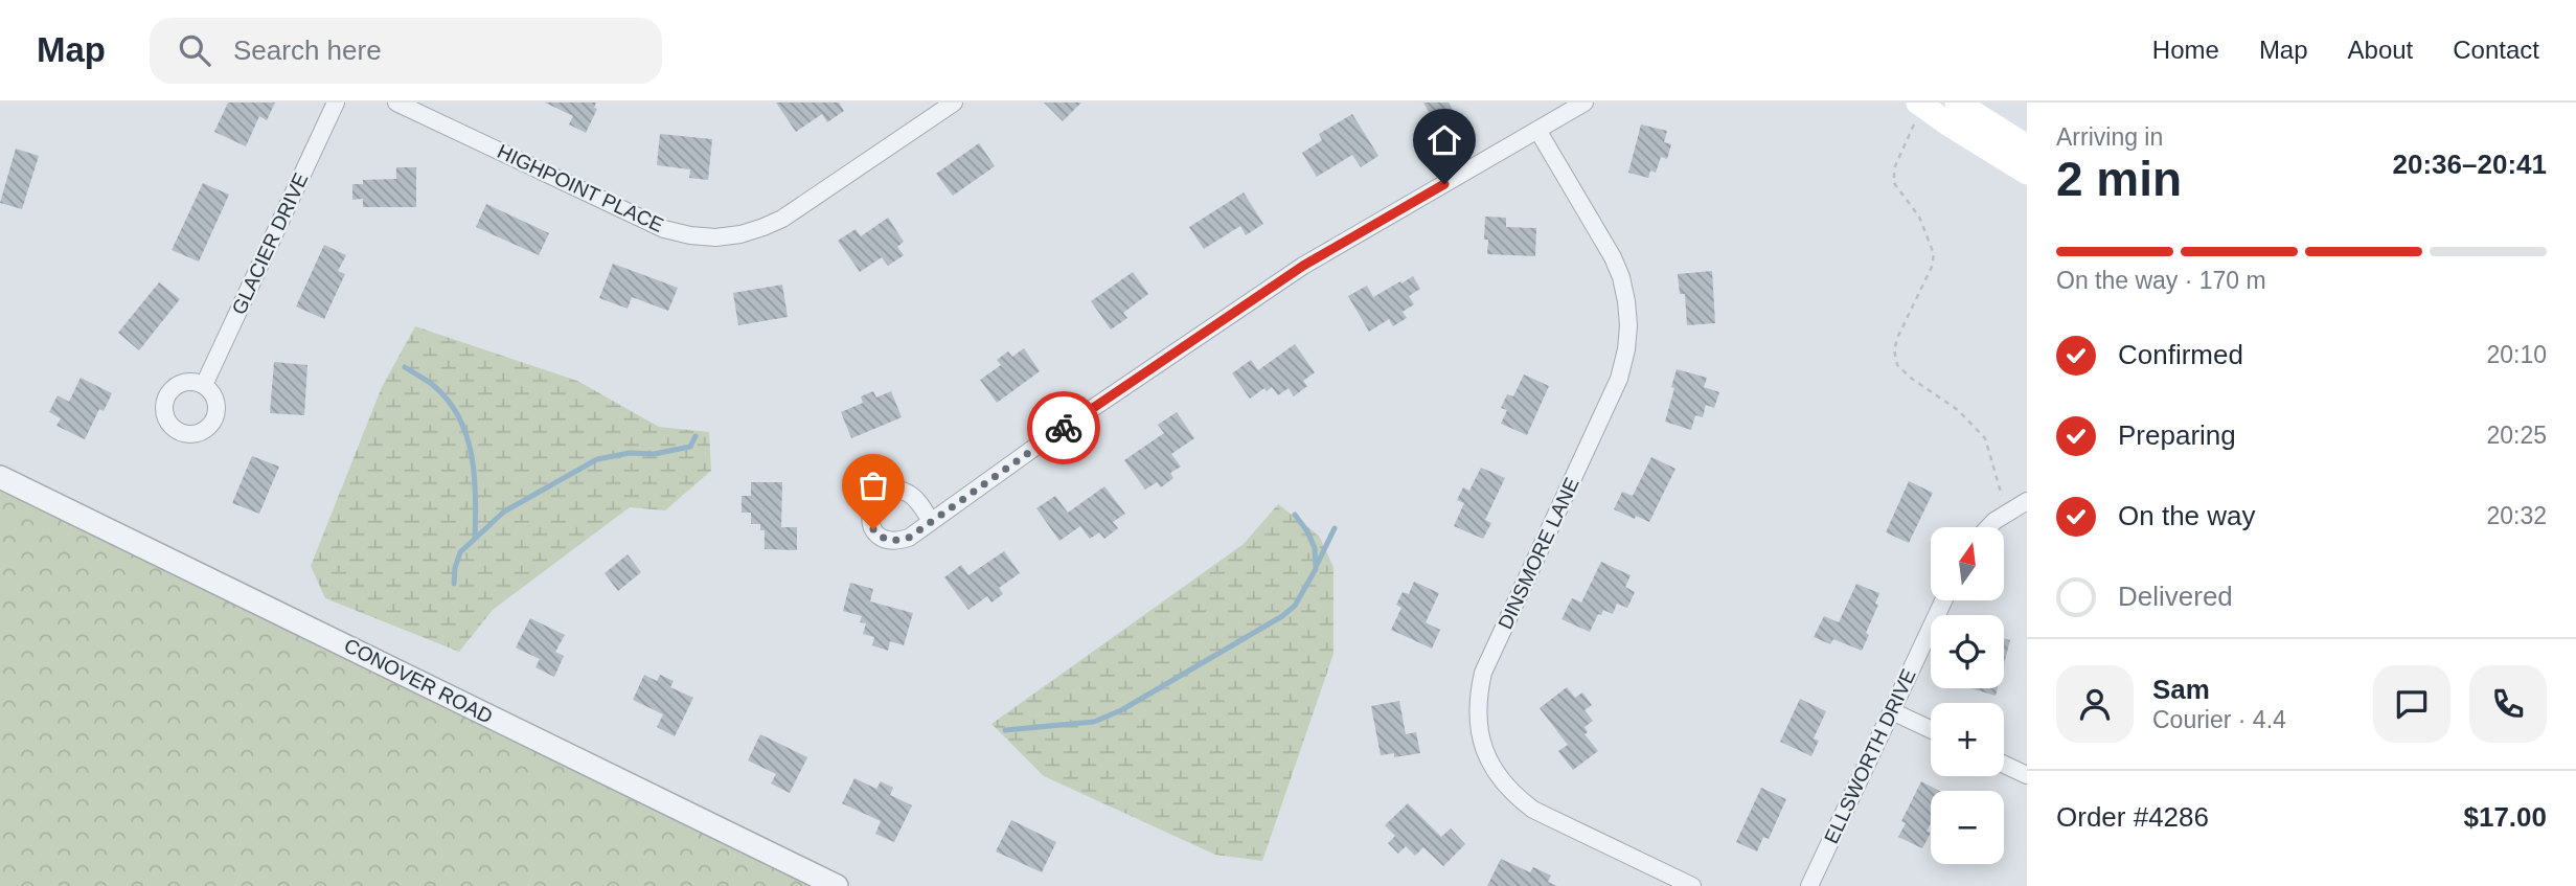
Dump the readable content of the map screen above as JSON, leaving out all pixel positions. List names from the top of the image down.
{
  "streets": {
    "street": [
      "HIGHPOINT PLACE",
      "GLACIER DRIVE",
      "DINSMORE LANE",
      "CONOVER ROAD",
      "ELLSWORTH DRIVE"
    ]
  },
  "north": "top",
  "page": {
    "header": "Map",
    "search": "Search here",
    "nav": [
      "Home",
      "Map",
      "About",
      "Contact"
    ],
    "heading": ["2 min", "Arriving in", "20:36–20:41"],
    "panel": [
      "Sam",
      "Courier · 4.4",
      "Order #4286",
      "$17.00"
    ],
    "bar": "On the way · 170 m",
    "list": [
      ["Confirmed", "20:10"],
      ["Preparing", "20:25"],
      ["On the way", "20:32"],
      "Delivered"
    ],
    "map_buttons": ["+", "−"]
  }
}
